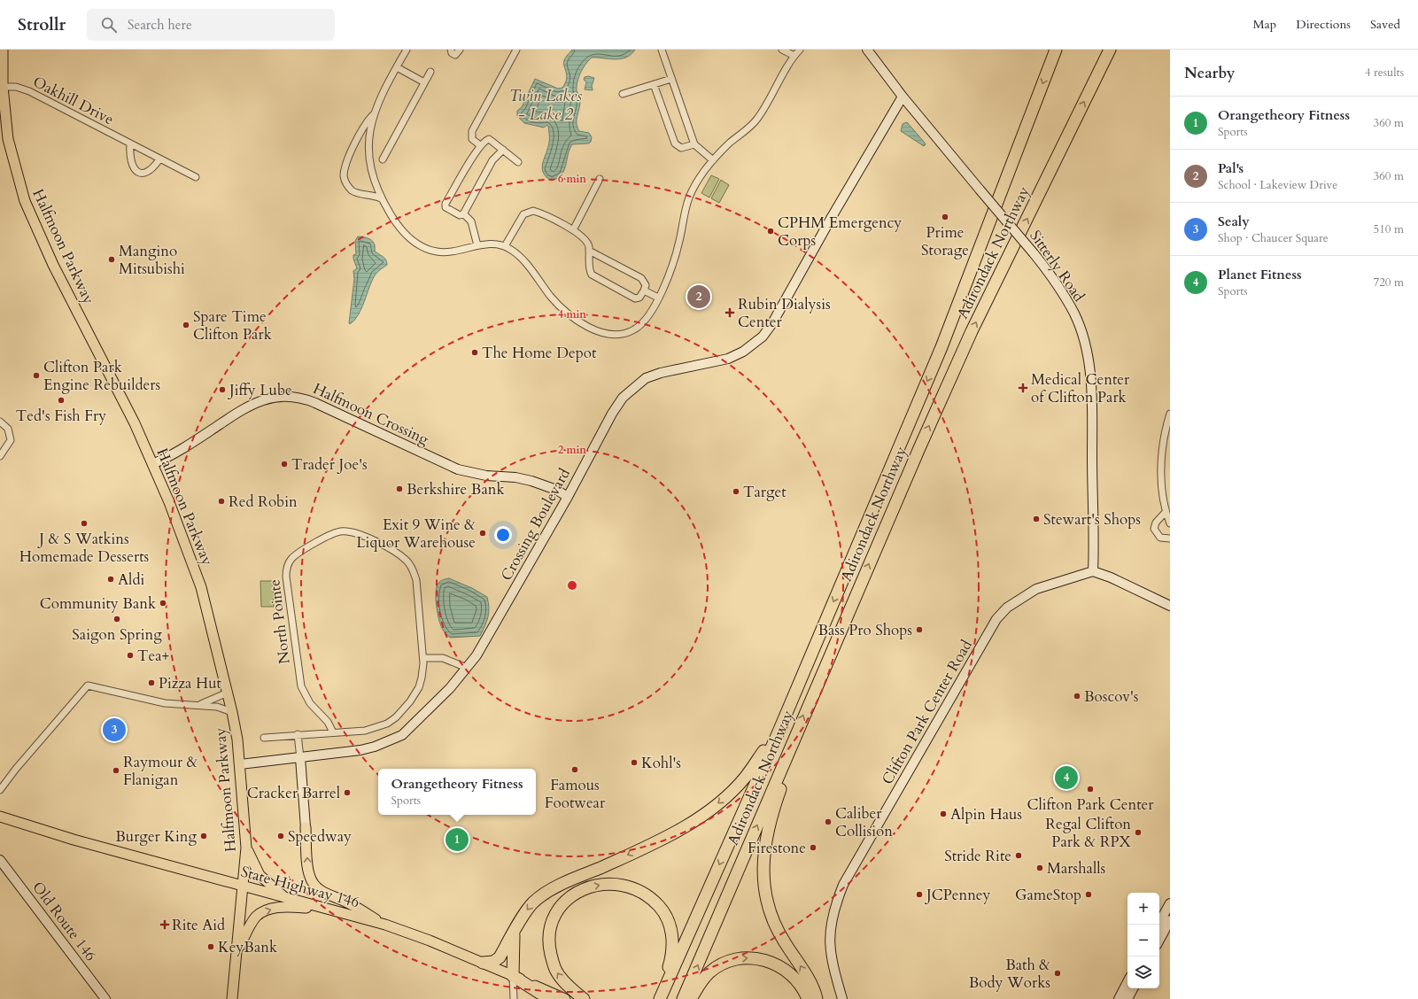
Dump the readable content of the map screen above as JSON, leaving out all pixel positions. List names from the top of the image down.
{
  "streets": {
    "highway": ["Adirondack Northway"],
    "main road": ["Halfmoon Parkway", "State Highway 146"],
    "street": [
      "Oakhill Drive",
      "Sitterly Road",
      "Halfmoon Crossing",
      "Crossing Boulevard",
      "North Pointe",
      "Clifton Park Center Road",
      "Old Route 146"
    ]
  },
  "crossings": [
    ["Oakhill Drive", "Halfmoon Parkway"],
    ["Halfmoon Parkway", "Halfmoon Crossing"],
    ["Halfmoon Parkway", "Crossing Boulevard"],
    ["Halfmoon Parkway", "State Highway 146"],
    ["Sitterly Road", "Crossing Boulevard"],
    ["Sitterly Road", "Clifton Park Center Road"],
    ["Halfmoon Crossing", "Crossing Boulevard"]
  ],
  "water": ["Twin Lakes - Lake 2"],
  "places": {
    "other": [
      "Prime Storage",
      "CPHM Emergency Corps",
      "Mangino Mitsubishi",
      "Spare Time Clifton Park",
      "The Home Depot",
      "Clifton Park Engine Rebuilders",
      "Jiffy Lube",
      "Ted's Fish Fry",
      "Trader Joe's",
      "Berkshire Bank",
      "Target",
      "Red Robin",
      "Stewart's Shops",
      "J & S Watkins Homemade Desserts",
      "Exit 9 Wine & Liquor Warehouse",
      "Aldi",
      "Community Bank",
      "Saigon Spring",
      "Bass Pro Shops",
      "Tea+",
      "Pizza Hut",
      "Boscov's",
      "Kohl's",
      "Famous Footwear",
      "Raymour & Flanigan",
      "Clifton Park Center",
      "Cracker Barrel",
      "Alpin Haus",
      "Caliber Collision",
      "Regal Clifton Park & RPX",
      "Burger King",
      "Speedway",
      "Firestone",
      "Stride Rite",
      "Marshalls",
      "JCPenney",
      "GameStop",
      "KeyBank",
      "Bath & Body Works"
    ],
    "health": ["Rubin Dialysis Center", "Medical Center of Clifton Park", "Rite Aid"]
  },
  "page": {
    "header": "Strollr",
    "search": "Search here",
    "nav": ["Map", "Directions", "Saved"],
    "heading": ["Nearby", "4 results"],
    "list": [
      {
        "mark": "1",
        "name": "Orangetheory Fitness",
        "note": "Sports",
        "value": "360 m"
      },
      {
        "mark": "2",
        "name": "Pal's",
        "note": "School · Lakeview Drive",
        "value": "360 m"
      },
      {
        "mark": "3",
        "name": "Sealy",
        "note": "Shop · Chaucer Square",
        "value": "510 m"
      },
      {
        "mark": "4",
        "name": "Planet Fitness",
        "note": "Sports",
        "value": "720 m"
      }
    ],
    "pins": [
      "2",
      "3",
      "4",
      "1"
    ],
    "popup": ["Orangetheory Fitness", "Sports"],
    "map_buttons": ["+", "−"]
  },
  "rings": ["6 min", "4 min", "2 min"]
}
